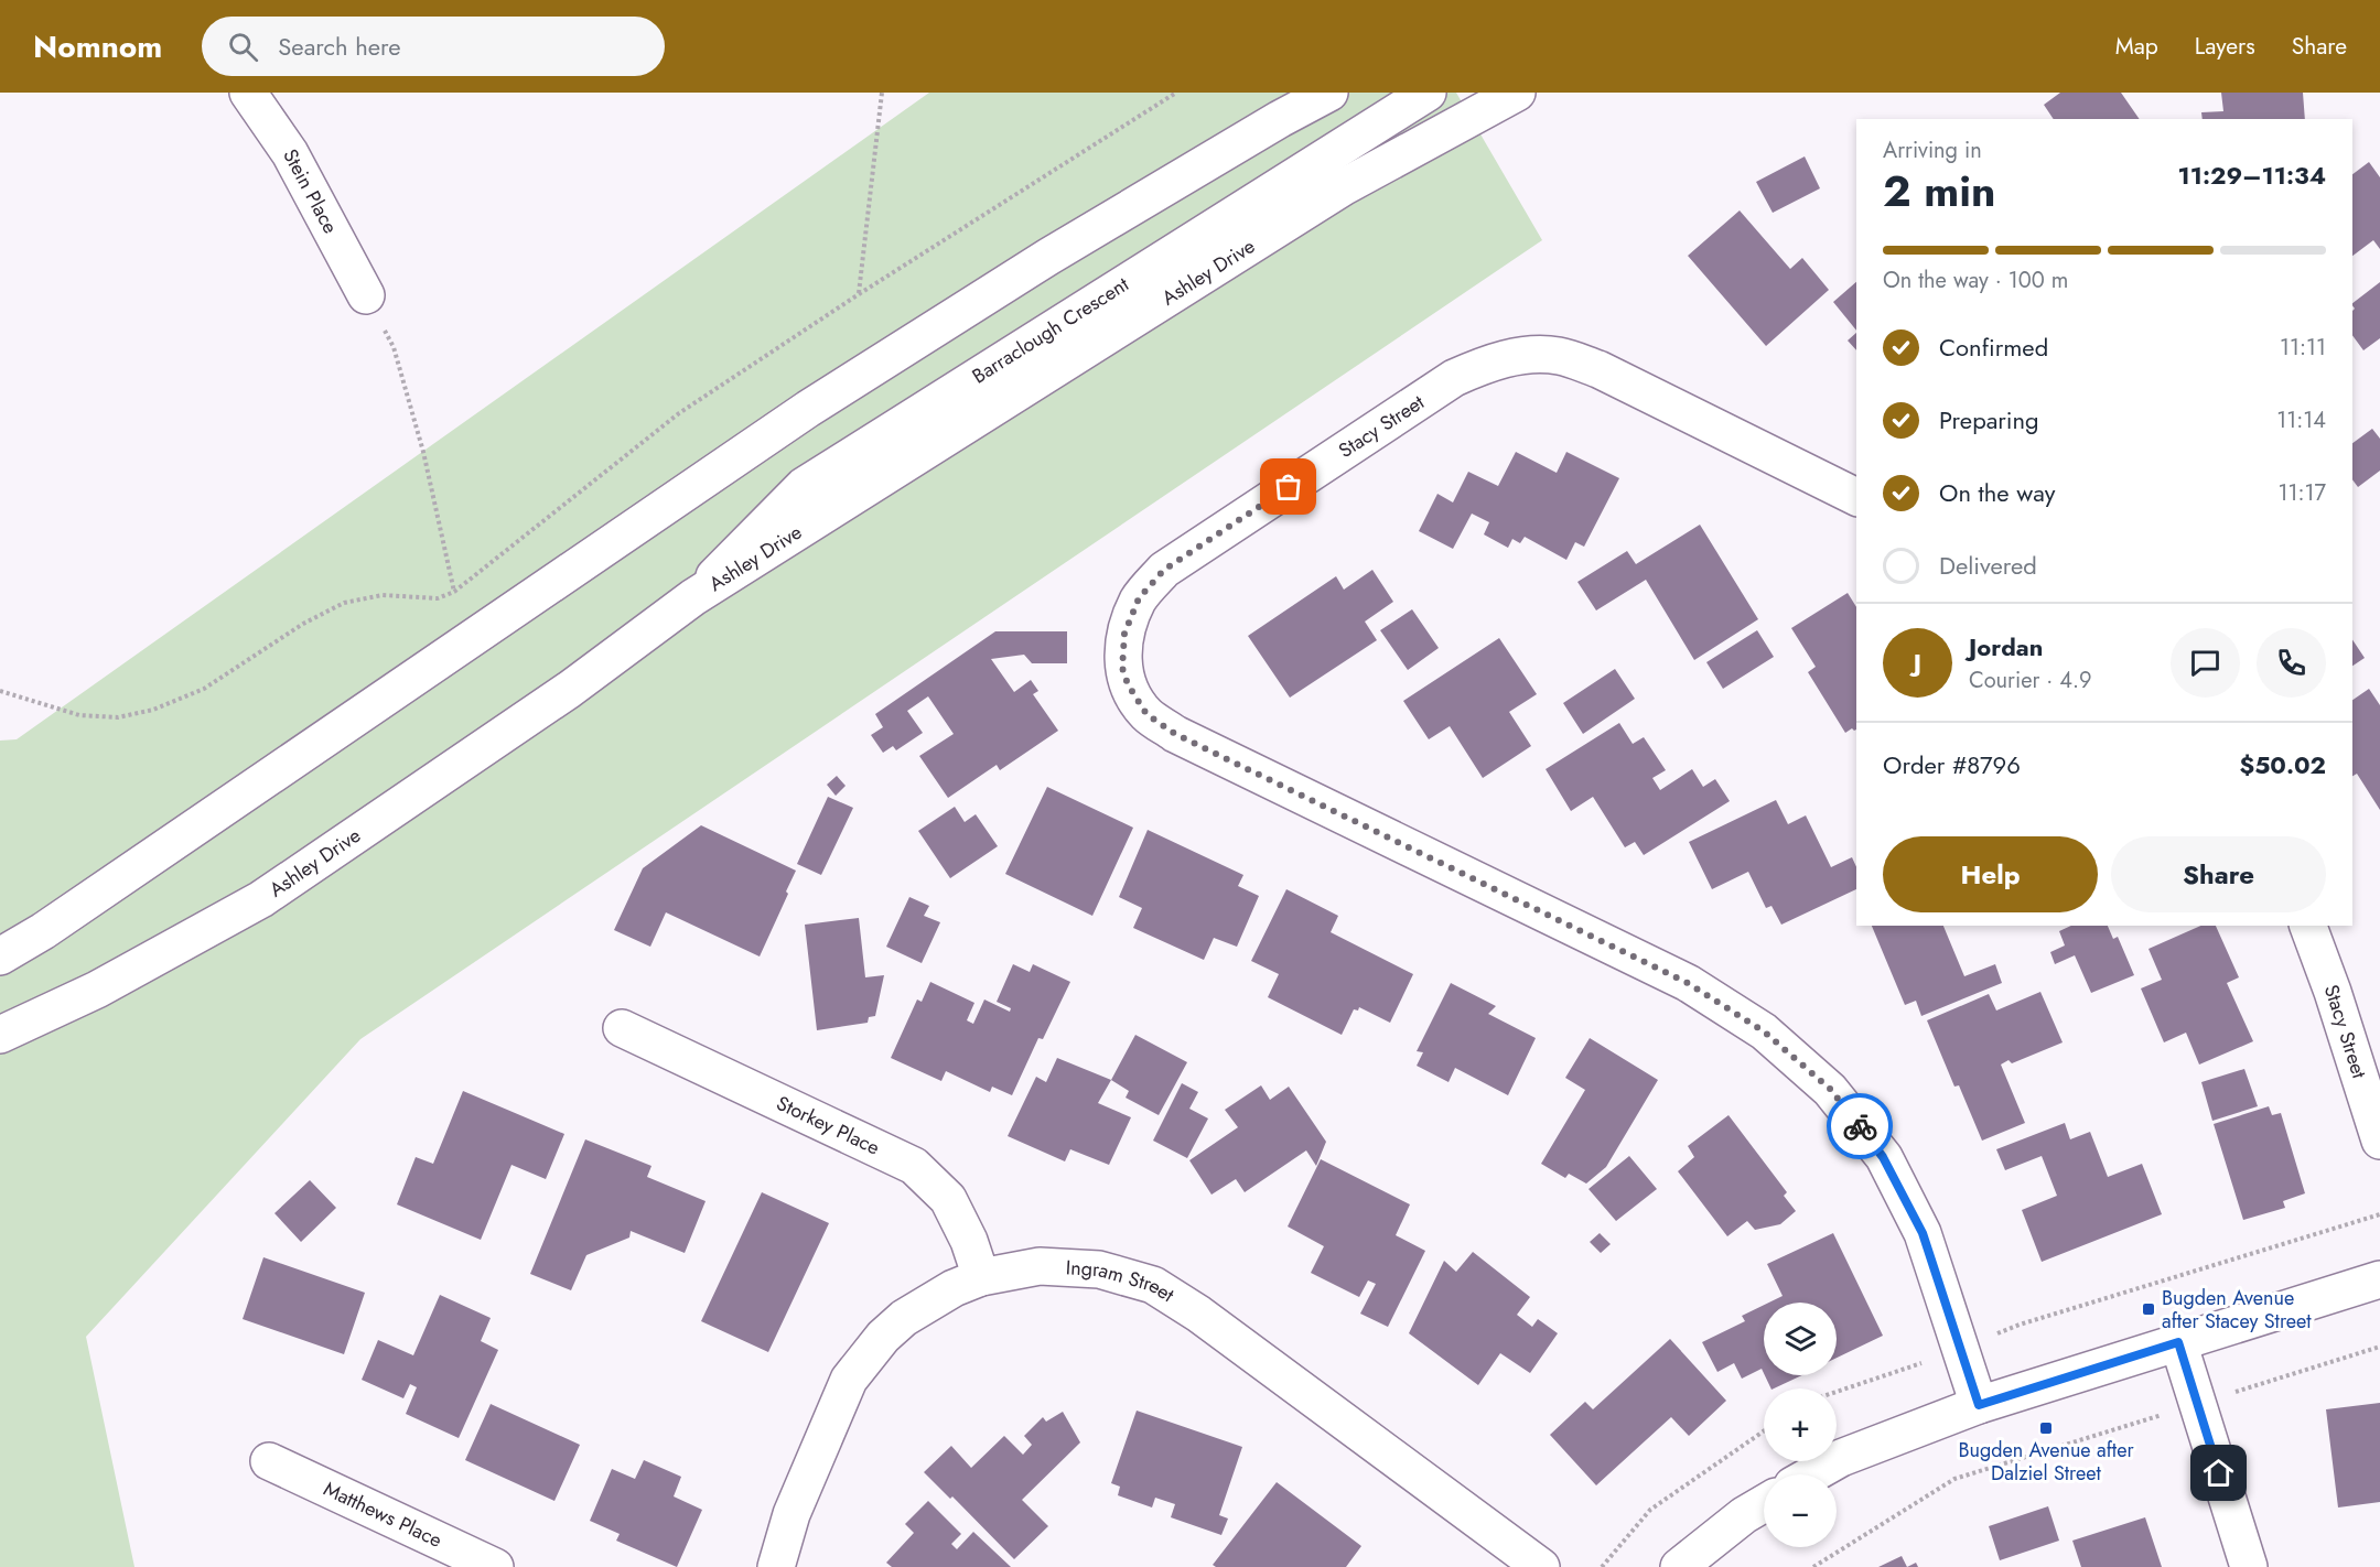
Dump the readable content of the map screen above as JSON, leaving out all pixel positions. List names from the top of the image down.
{
  "streets": {
    "street": [
      "Stein Place",
      "Ashley Drive",
      "Barraclough Crescent",
      "Stacy Street",
      "Storkey Place",
      "Ingram Street",
      "Matthews Place"
    ]
  },
  "crossings": [
    ["Ashley Drive", "Barraclough Crescent"],
    ["Storkey Place", "Ingram Street"]
  ],
  "places": {
    "transit": ["Bugden Avenue after Stacey Street", "Bugden Avenue after Dalziel Street"]
  },
  "page": {
    "header": "Nomnom",
    "search": "Search here",
    "nav": ["Map", "Layers", "Share"],
    "heading": ["2 min", "Arriving in", "11:29–11:34"],
    "panel": [
      "Jordan",
      "Courier · 4.9",
      "Order #8796",
      "$50.02"
    ],
    "bar": "On the way · 100 m",
    "list": [
      ["Confirmed", "11:11"],
      ["Preparing", "11:14"],
      ["On the way", "11:17"],
      "Delivered"
    ],
    "round": "J",
    "buttons": ["Help", "Share"],
    "map_buttons": ["+", "−"]
  }
}
